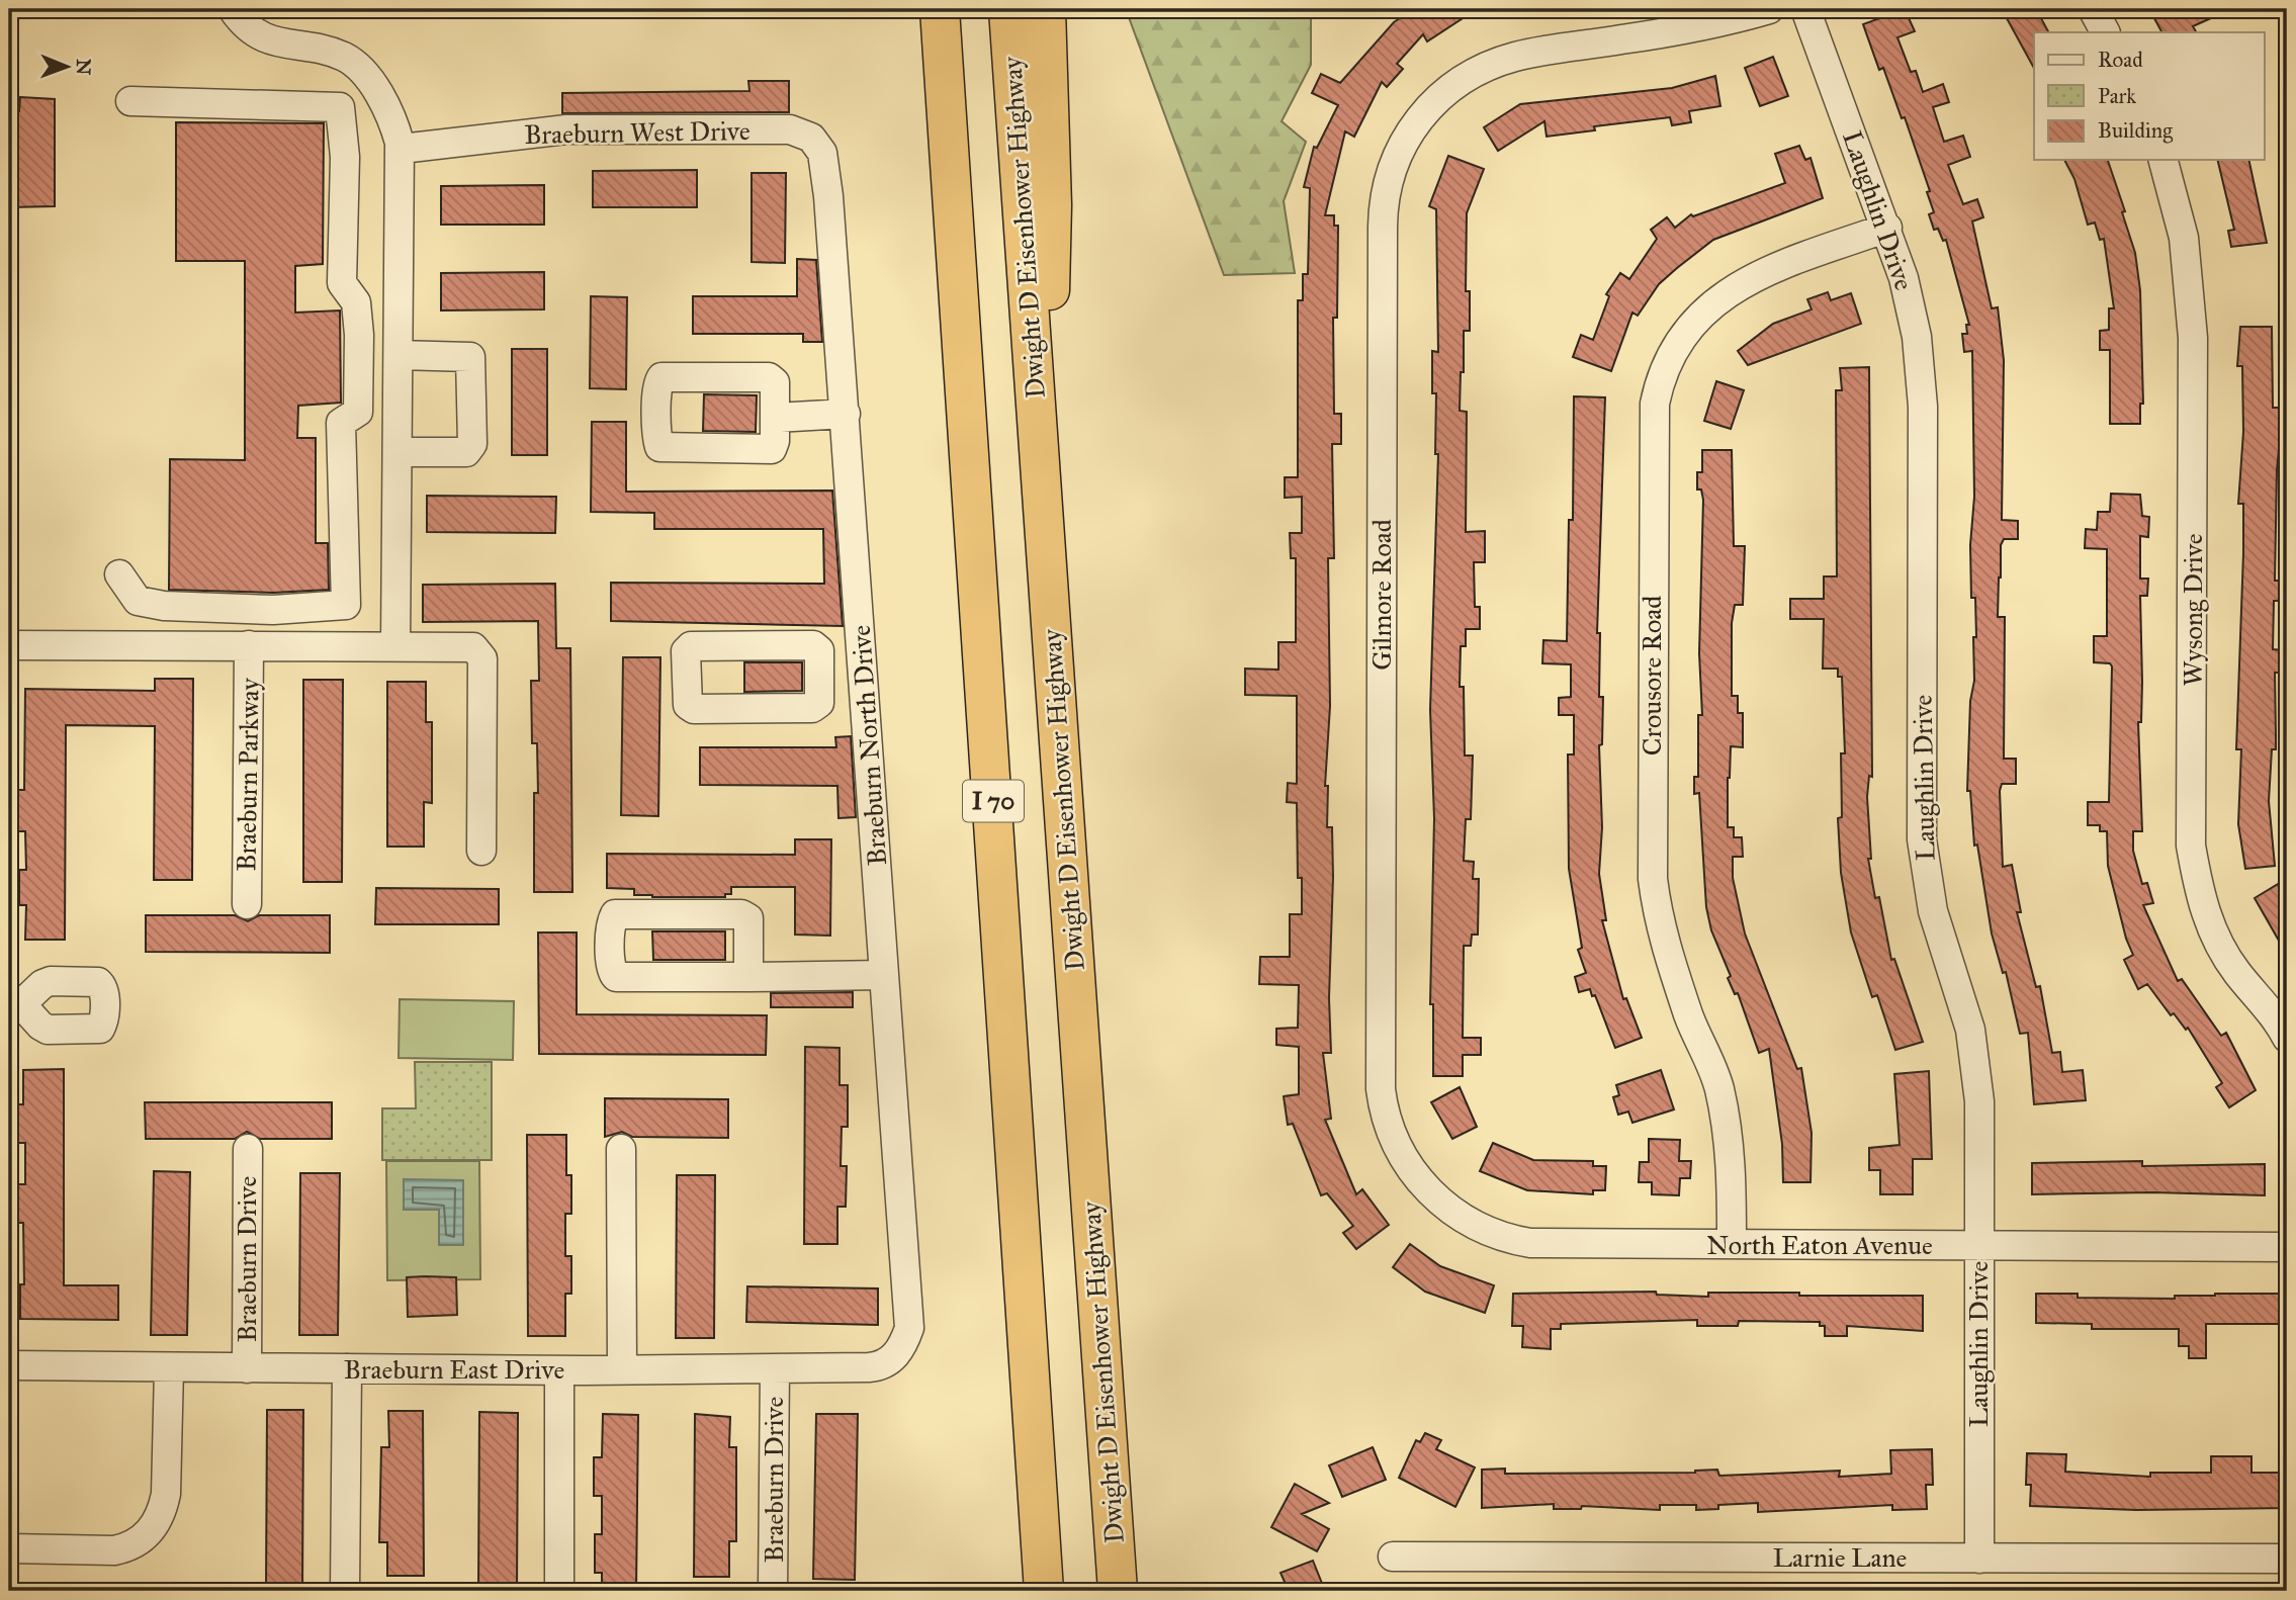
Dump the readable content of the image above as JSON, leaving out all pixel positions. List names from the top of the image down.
{
  "streets": {
    "highway": ["Dwight D Eisenhower Highway", "I 70"],
    "street": [
      "Braeburn West Drive",
      "Laughlin Drive",
      "Gilmore Road",
      "Wysong Drive",
      "Crousore Road",
      "Braeburn North Drive",
      "Braeburn Parkway",
      "North Eaton Avenue",
      "Braeburn Drive",
      "Braeburn East Drive",
      "Larnie Lane"
    ]
  },
  "crossings": [
    ["Braeburn West Drive", "Braeburn North Drive"],
    ["Laughlin Drive", "Crousore Road"],
    ["Laughlin Drive", "North Eaton Avenue"],
    ["Laughlin Drive", "Larnie Lane"],
    ["Gilmore Road", "North Eaton Avenue"],
    ["Crousore Road", "North Eaton Avenue"],
    ["Braeburn North Drive", "Braeburn East Drive"],
    ["Braeburn Drive", "Braeburn East Drive"]
  ],
  "legend": ["Road", "Park", "Building"],
  "north": "right"
}
